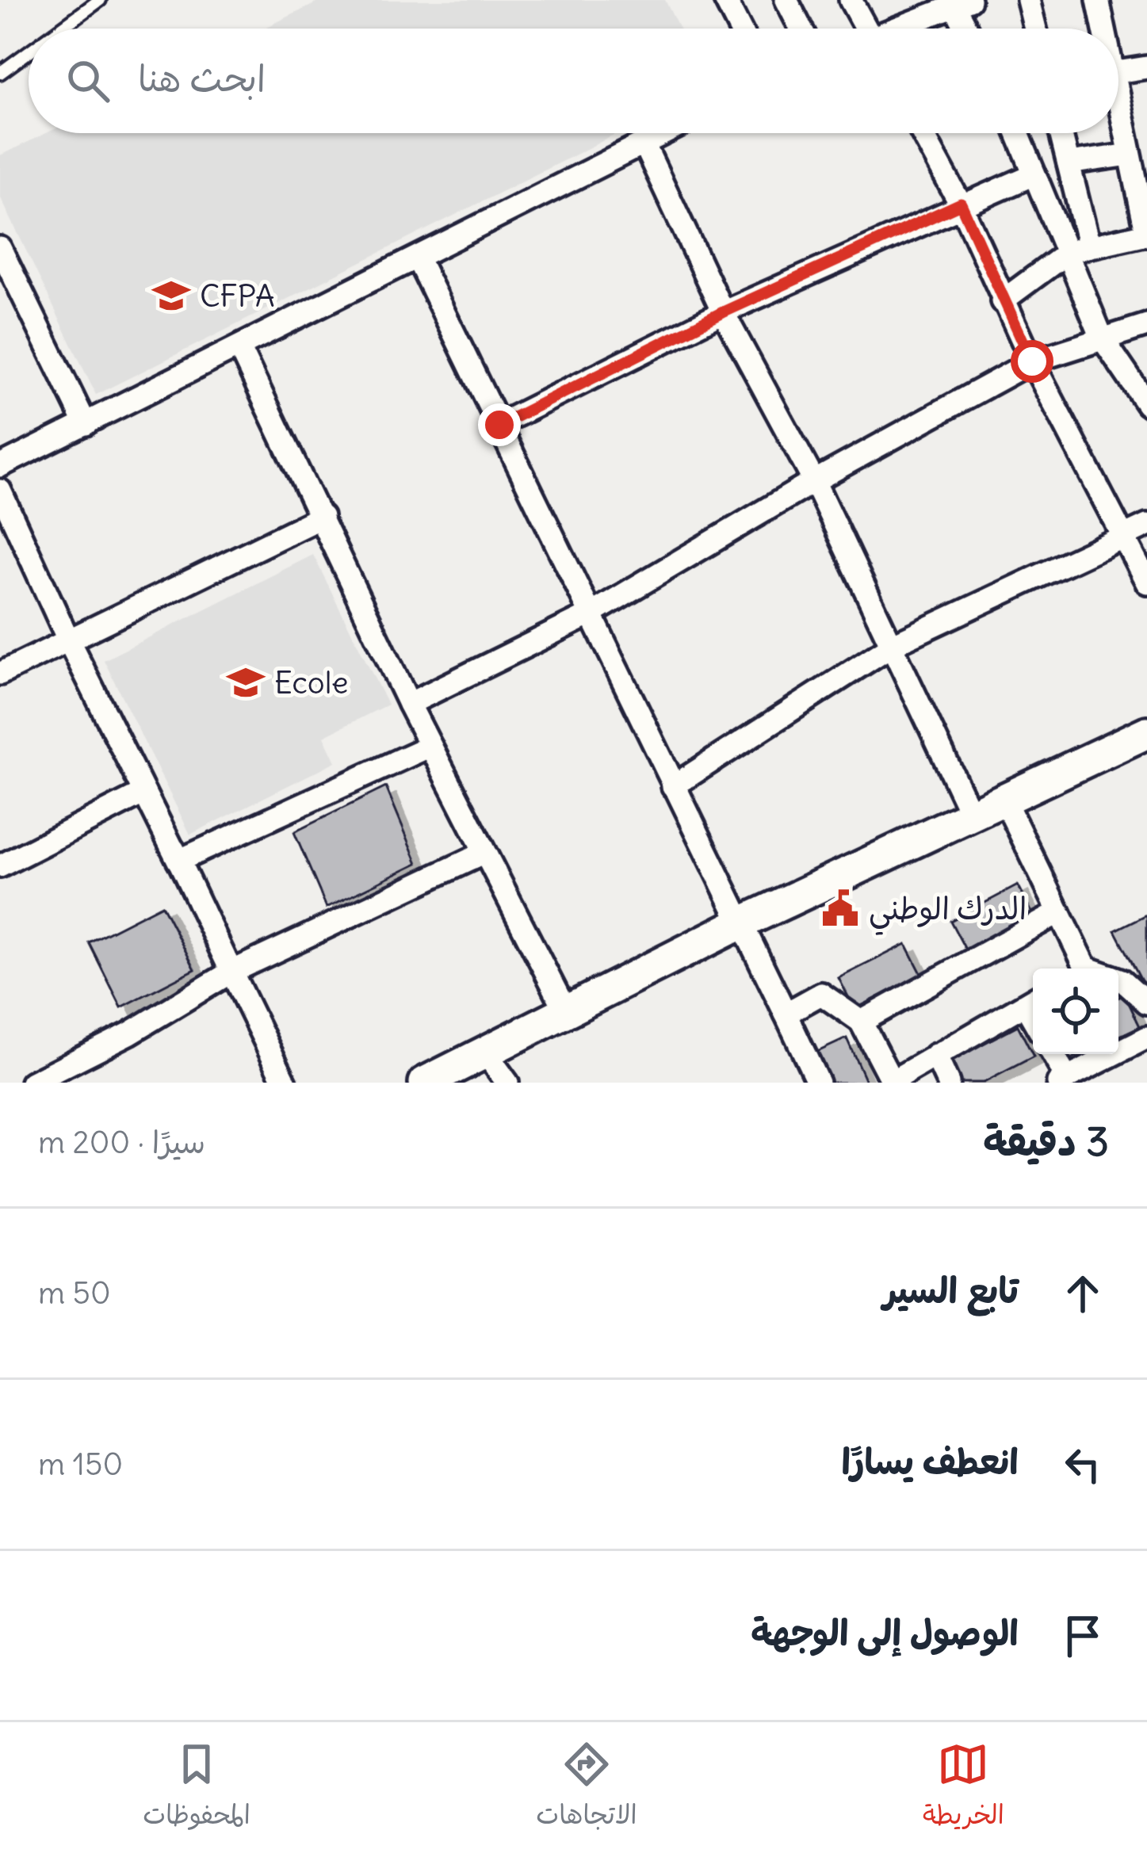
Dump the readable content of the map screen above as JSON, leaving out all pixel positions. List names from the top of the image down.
{
  "places": {
    "school or university": ["CFPA", "Ecole"],
    "public building": ["الدرك الوطني"]
  },
  "page": {
    "search": "ابحث هنا",
    "heading": ["3 دقيقة", "سيرًا · 200 m"],
    "list": [
      ["تابع السير", "50 m"],
      ["انعطف يسارًا", "150 m"],
      "الوصول إلى الوجهة"
    ],
    "nav": ["الخريطة", "الاتجاهات", "المحفوظات"]
  }
}
